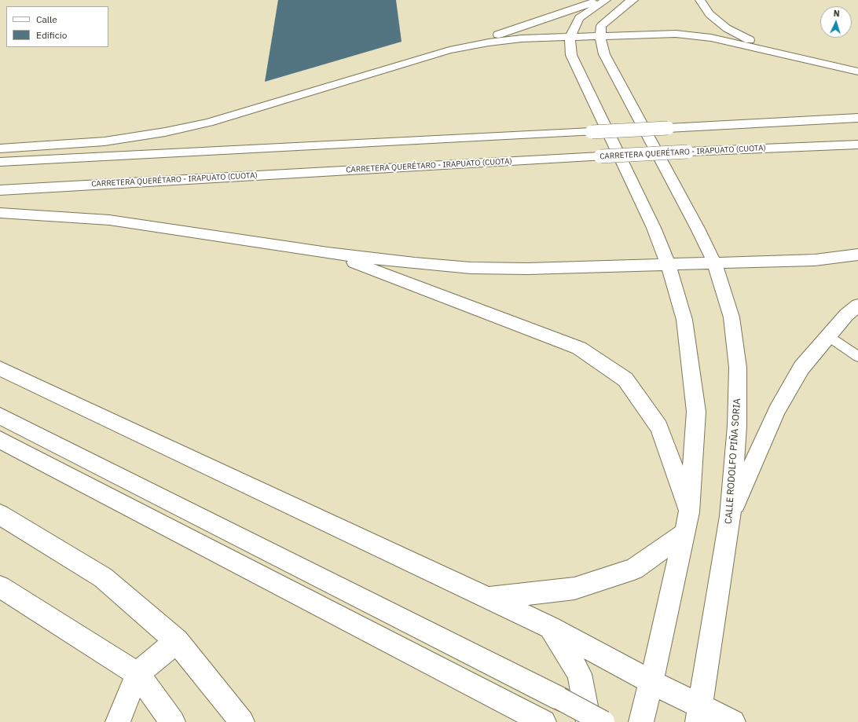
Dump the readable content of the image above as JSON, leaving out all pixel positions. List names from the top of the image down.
{
  "streets": {
    "main road": ["CARRETERA QUERÉTARO - IRAPUATO (CUOTA)", "CALLE RODOLFO PIÑA SORIA"]
  },
  "legend": ["Calle", "Edificio"],
  "north": "top"
}
